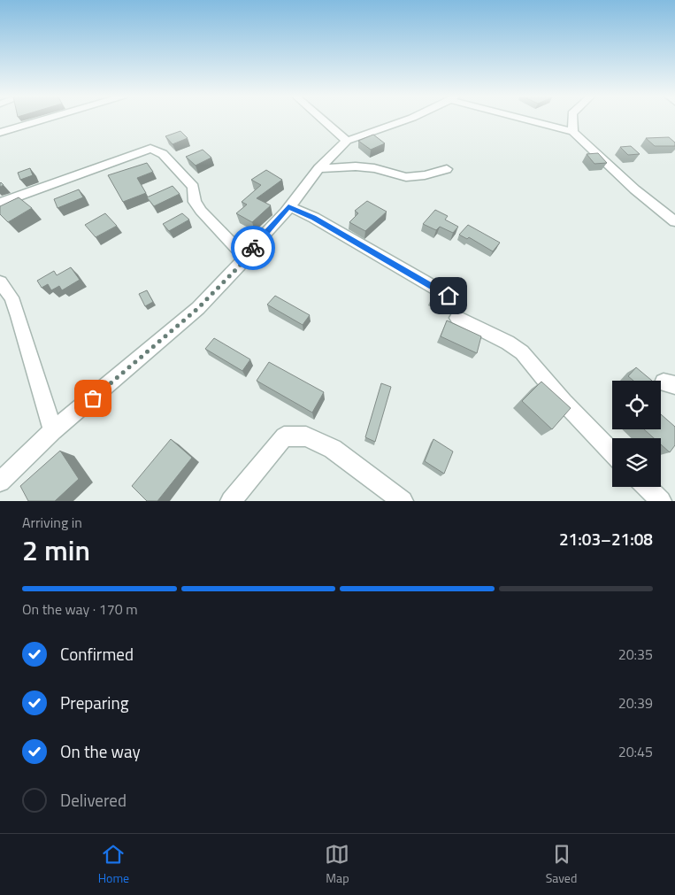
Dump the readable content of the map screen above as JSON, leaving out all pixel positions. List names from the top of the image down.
{
  "page": {
    "heading": ["2 min", "Arriving in", "21:03–21:08"],
    "bar": "On the way · 170 m",
    "list": [
      ["Confirmed", "20:35"],
      ["Preparing", "20:39"],
      ["On the way", "20:45"],
      "Delivered"
    ],
    "tabs": ["Home", "Map", "Saved"]
  }
}
